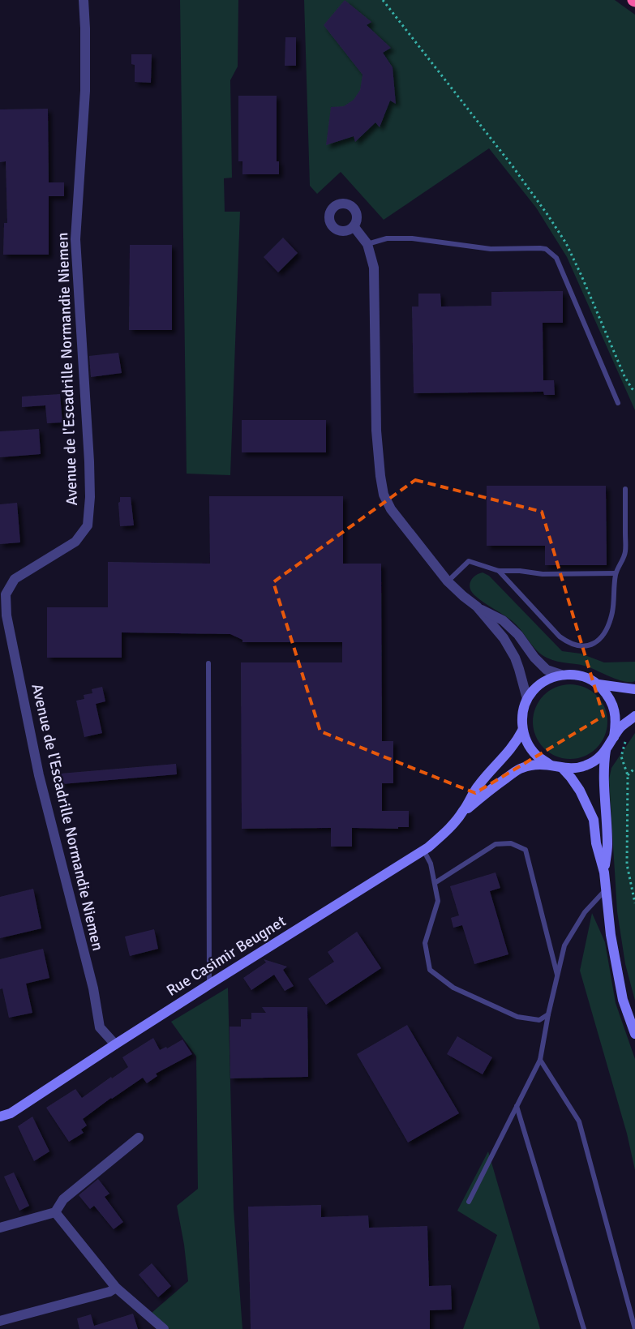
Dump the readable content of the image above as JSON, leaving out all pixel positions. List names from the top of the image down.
{
  "streets": {
    "main road": ["Rue Casimir Beugnet"],
    "street": ["Avenue de l'Escadrille Normandie Niemen"]
  },
  "crossings": [
    ["Avenue de l'Escadrille Normandie Niemen", "Rue Casimir Beugnet"]
  ]
}
